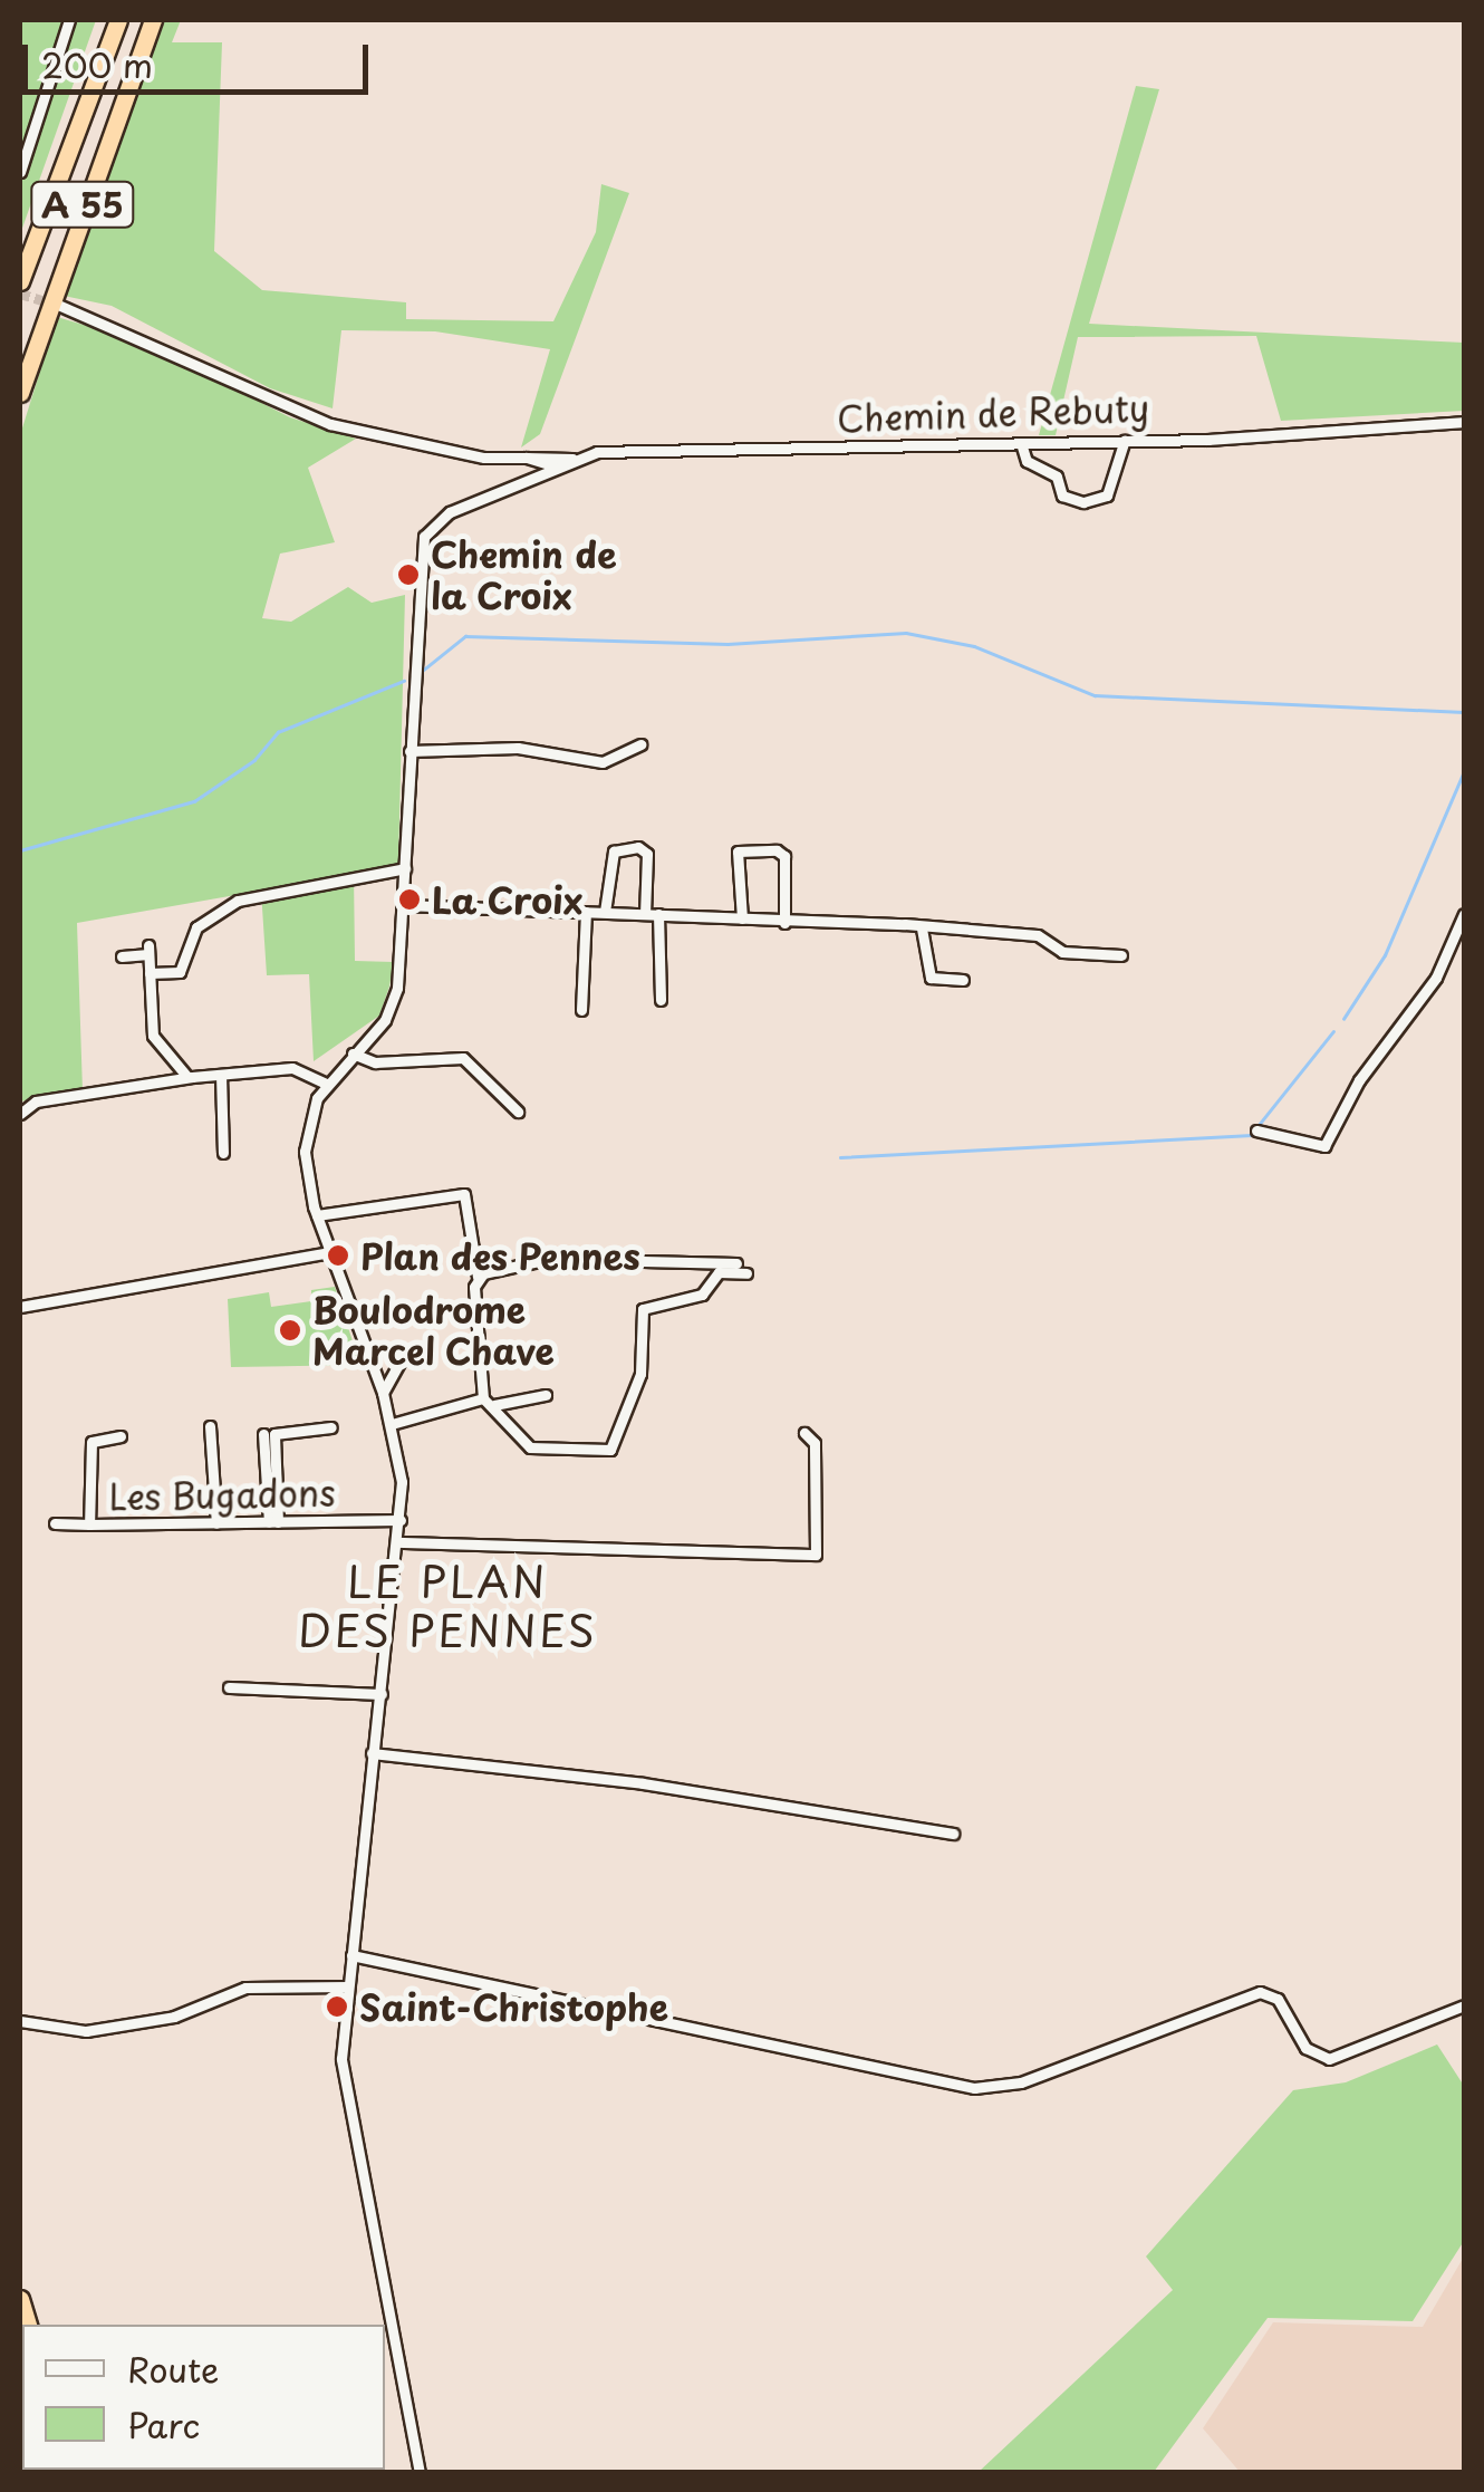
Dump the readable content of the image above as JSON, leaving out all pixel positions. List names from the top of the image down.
{
  "streets": {
    "highway": ["A 55"],
    "street": ["Chemin de Rebuty", "Les Bugadons"]
  },
  "districts": ["LE PLAN DES PENNES"],
  "places": [
    "Chemin de la Croix",
    "La Croix",
    "Plan des Pennes",
    "Boulodrome Marcel Chave",
    "Saint-Christophe"
  ],
  "legend": ["Route", "Parc"],
  "scale_bar": "200 m"
}
